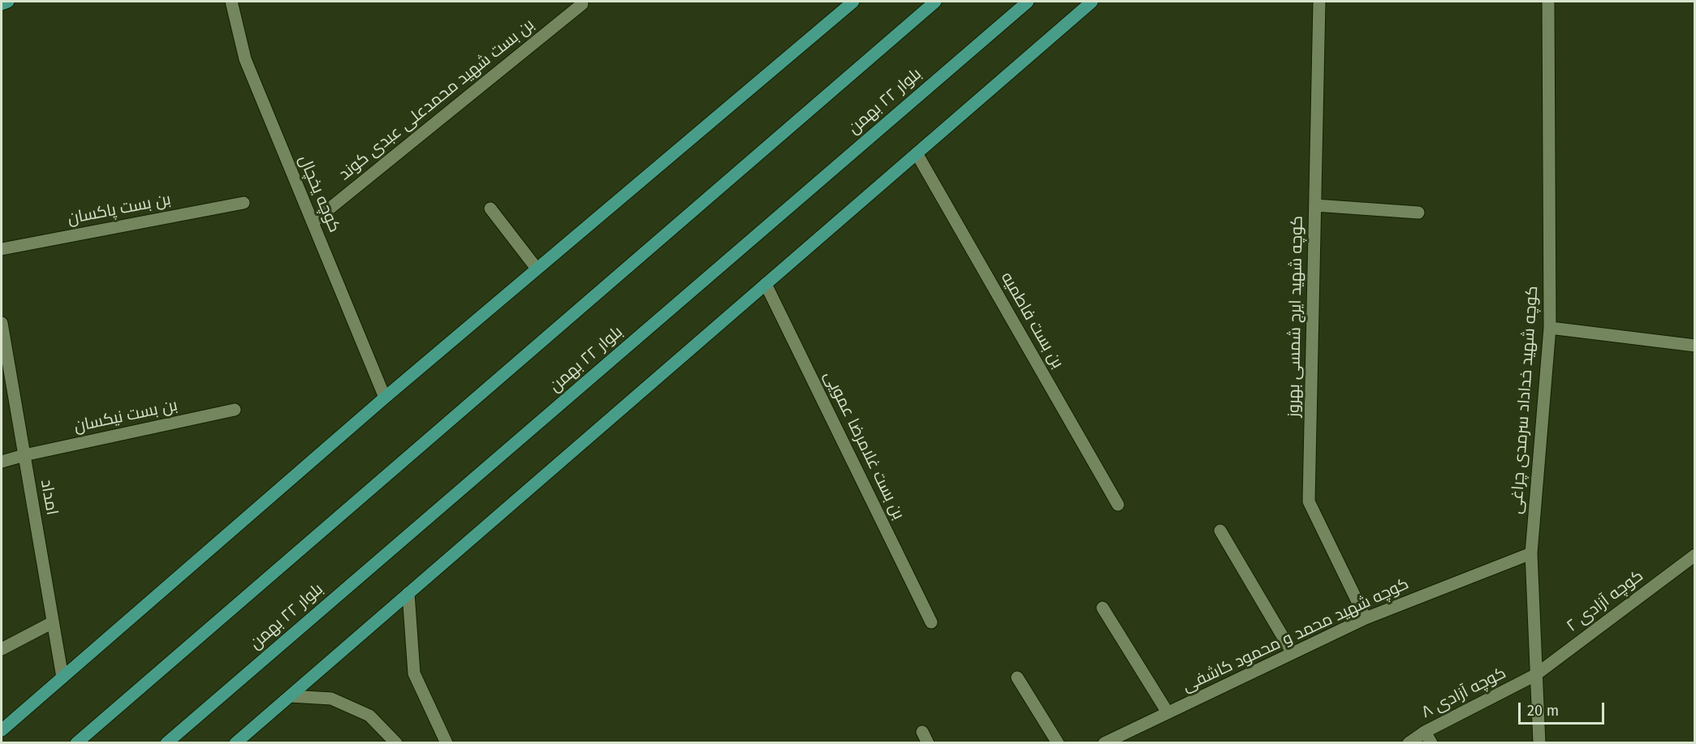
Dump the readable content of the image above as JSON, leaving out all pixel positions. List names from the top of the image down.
{
  "streets": {
    "main road": ["بلوار ۲۲ بهمن"],
    "street": [
      "بن بست شهید محمدعلی عبدی کوند",
      "کوچه یخچال",
      "بن بست پاکسان",
      "کوچه شهید ایرج شمسی بهروز",
      "بن بست فاطمیه",
      "کوچه شهید خداداد سرمدی چراغی",
      "بن بست نیکسان",
      "بن بست غلامرضا عمویی",
      "امداد",
      "کوچه آزادی ۲",
      "کوچه شهید محمد و محمود کاشفی",
      "کوچه آزادی ۸"
    ]
  },
  "crossings": [
    ["بن بست شهید محمدعلی عبدی کوند", "کوچه یخچال"],
    ["کوچه شهید ایرج شمسی بهروز", "کوچه شهید محمد و محمود کاشفی"],
    ["کوچه شهید خداداد سرمدی چراغی", "کوچه آزادی ۲"],
    ["کوچه شهید خداداد سرمدی چراغی", "کوچه شهید محمد و محمود کاشفی"],
    ["کوچه شهید خداداد سرمدی چراغی", "کوچه آزادی ۸"],
    ["بن بست نیکسان", "امداد"],
    ["کوچه آزادی ۲", "کوچه آزادی ۸"]
  ],
  "scale_bar": "20 m"
}
